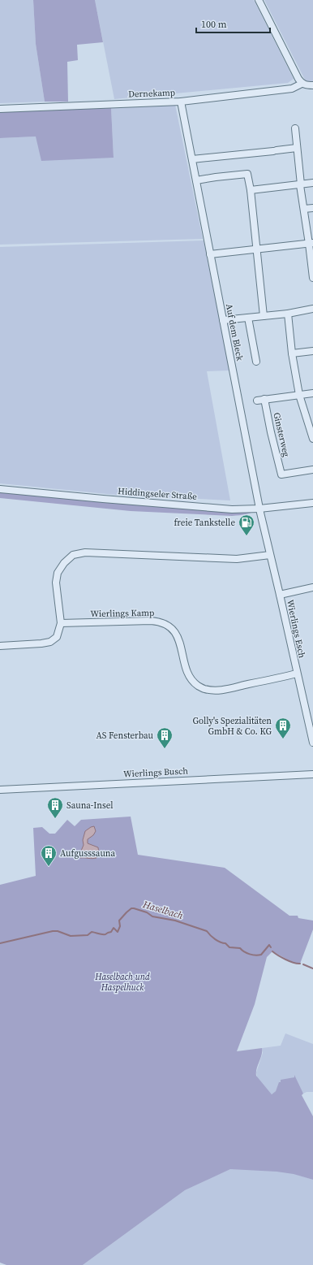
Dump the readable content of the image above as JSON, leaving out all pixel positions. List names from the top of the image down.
{
  "streets": {
    "street": [
      "Dernekamp",
      "Auf dem Bleck",
      "Ginsterweg",
      "Hiddingseler Straße",
      "Wierlings Kamp",
      "Wierlings Esch",
      "Wierlings Busch"
    ]
  },
  "crossings": [
    ["Dernekamp", "Auf dem Bleck"],
    ["Auf dem Bleck", "Hiddingseler Straße"],
    ["Auf dem Bleck", "Wierlings Esch"],
    ["Hiddingseler Straße", "Wierlings Esch"],
    ["Wierlings Kamp", "Wierlings Esch"]
  ],
  "water": ["Haselbach"],
  "parks": ["Haselbach und Haspelhuck"],
  "places": {
    "fuel station": ["freie Tankstelle"],
    "building": [
      "Golly's Spezialitäten GmbH & Co. KG",
      "AS Fensterbau",
      "Sauna-Insel",
      "Aufgusssauna"
    ]
  },
  "scale_bar": "100 m"
}
